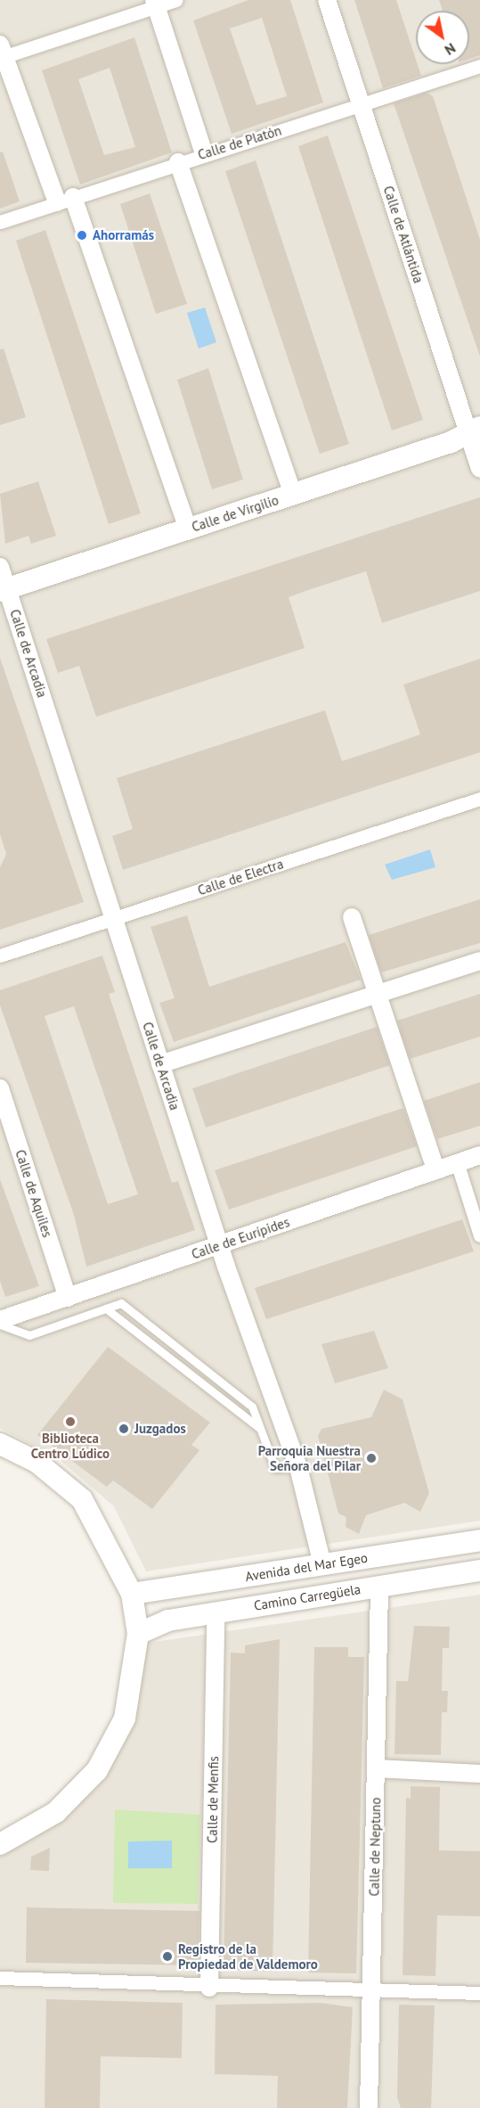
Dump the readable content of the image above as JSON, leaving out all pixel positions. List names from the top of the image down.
{
  "streets": {
    "street": [
      "Calle de Platón",
      "Calle de Atlántida",
      "Calle de Virgilio",
      "Calle de Arcadia",
      "Calle de Electra",
      "Calle de Aquiles",
      "Calle de Eurípides",
      "Avenida del Mar Egeo",
      "Camino Carregüela",
      "Calle de Menfis",
      "Calle de Neptuno"
    ]
  },
  "crossings": [
    ["Calle de Platón", "Calle de Atlántida"],
    ["Calle de Atlántida", "Calle de Virgilio"],
    ["Calle de Virgilio", "Calle de Arcadia"],
    ["Calle de Arcadia", "Calle de Electra"],
    ["Calle de Arcadia", "Calle de Eurípides"],
    ["Calle de Arcadia", "Avenida del Mar Egeo"],
    ["Calle de Aquiles", "Calle de Eurípides"],
    ["Camino Carregüela", "Calle de Menfis"],
    ["Camino Carregüela", "Calle de Neptuno"]
  ],
  "places": [
    "Ahorramás",
    "Biblioteca Centro Lúdico",
    "Juzgados",
    "Parroquia Nuestra Señora del Pilar",
    "Registro de la Propiedad de Valdemoro"
  ],
  "north": "bottom right"
}
